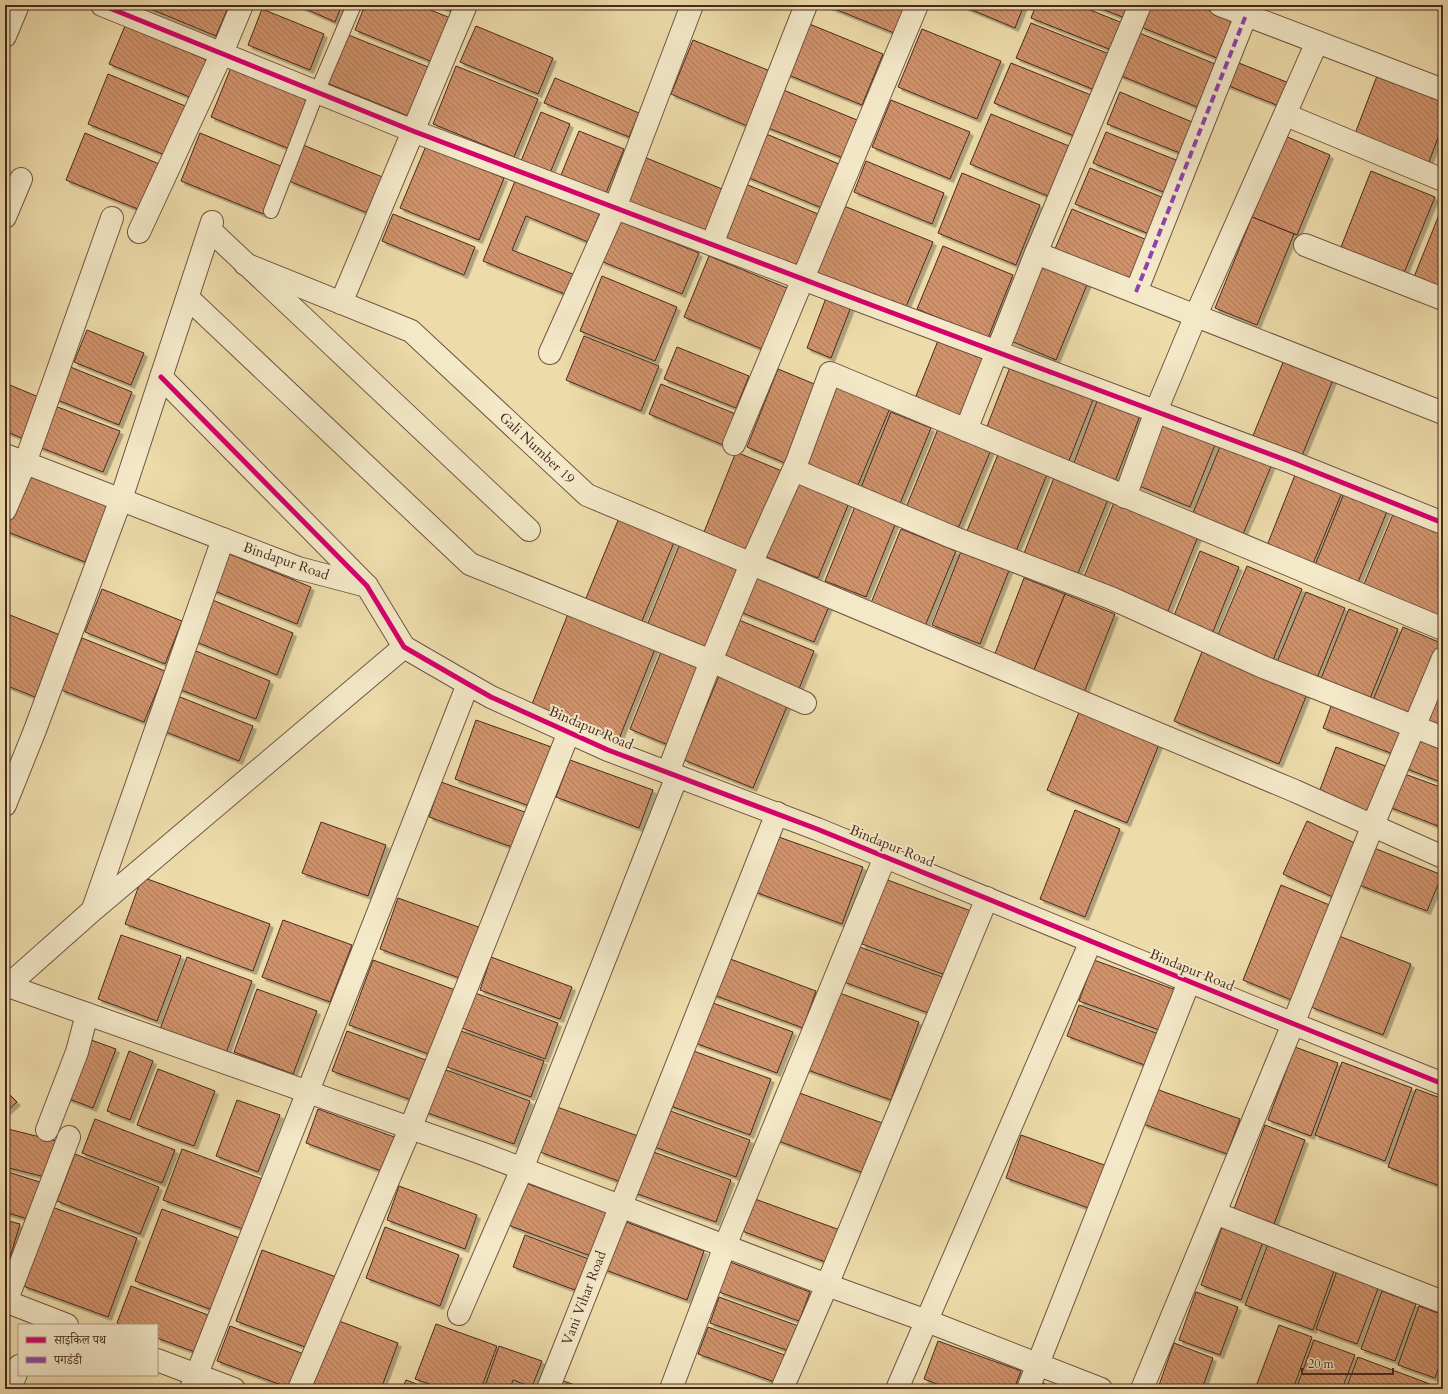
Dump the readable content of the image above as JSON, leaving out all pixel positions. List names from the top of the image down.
{
  "streets": {
    "street": ["Gali Number 19", "Bindapur Road", "Vani Vihar Road"]
  },
  "crossings": [
    ["Bindapur Road", "Vani Vihar Road"]
  ],
  "legend": ["साइकिल पथ", "पगडंडी"],
  "scale_bar": "20 m"
}
